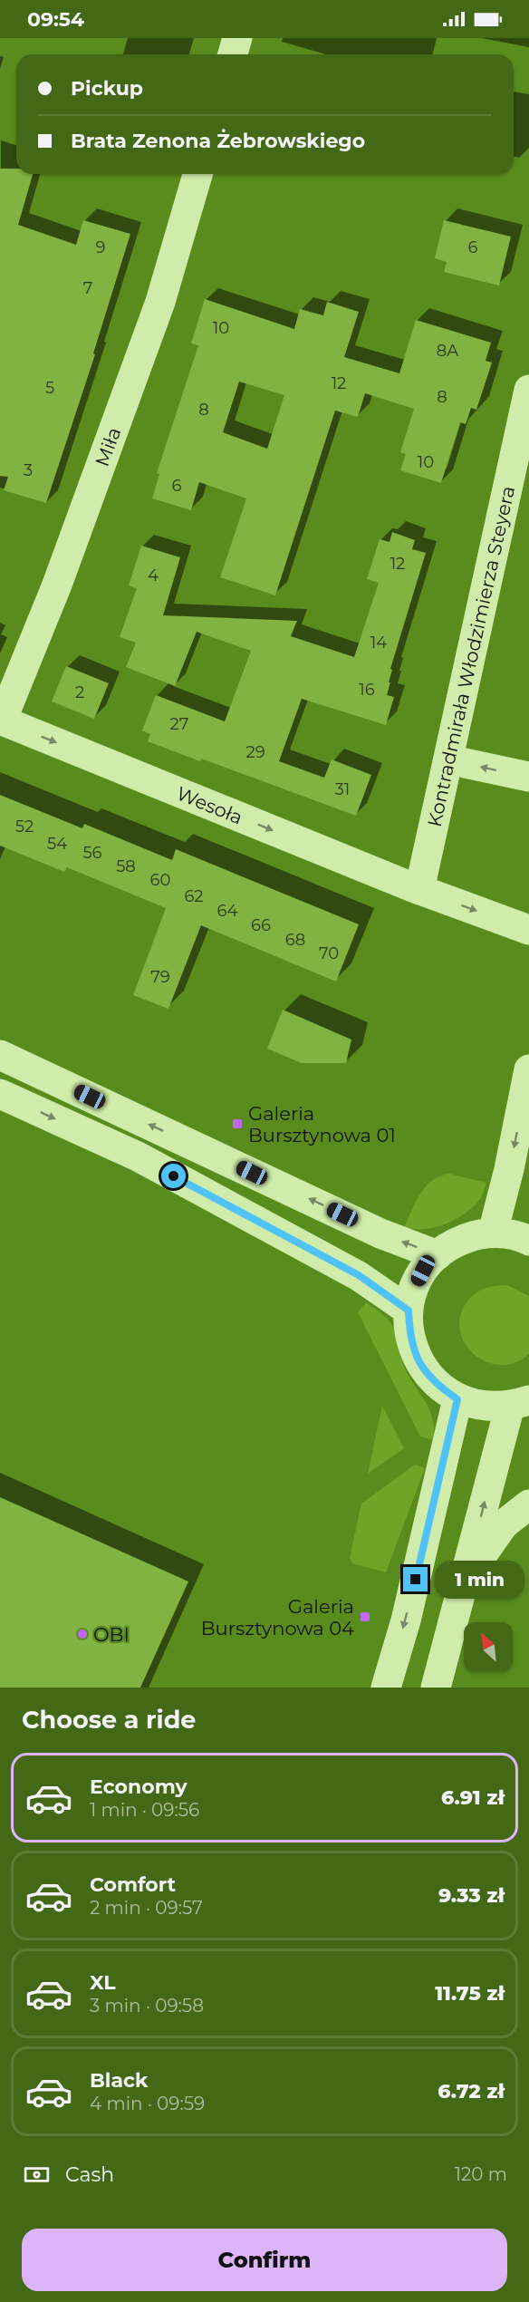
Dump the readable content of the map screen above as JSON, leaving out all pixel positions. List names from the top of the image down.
{
  "streets": {
    "street": ["Miła", "Kontradmirała Włodzimierza Steyera", "Wesoła"]
  },
  "crossings": [
    ["Miła", "Wesoła"],
    ["Kontradmirała Włodzimierza Steyera", "Wesoła"]
  ],
  "one_way": ["Wesoła"],
  "places": {
    "transit": ["Galeria Bursztynowa 01", "Galeria Bursztynowa 04"],
    "other": ["OBI"]
  },
  "house_numbers": [
    "9",
    "6",
    "7",
    "10",
    "8A",
    "12",
    "5",
    "8",
    "8",
    "10",
    "3",
    "6",
    "12",
    "4",
    "14",
    "16",
    "2",
    "27",
    "29",
    "31",
    "52",
    "54",
    "56",
    "58",
    "60",
    "62",
    "64",
    "66",
    "68",
    "70",
    "79"
  ],
  "north": "top left",
  "page": {
    "status": "09:54",
    "banner": ["Pickup", "Brata Zenona Żebrowskiego"],
    "bubble": "1 min",
    "heading": "Choose a ride",
    "list": [
      {
        "name": "Economy",
        "note": "1 min · 09:56",
        "value": "6.91 zł"
      },
      {
        "name": "Comfort",
        "note": "2 min · 09:57",
        "value": "9.33 zł"
      },
      {
        "name": "XL",
        "note": "3 min · 09:58",
        "value": "11.75 zł"
      },
      {
        "name": "Black",
        "note": "4 min · 09:59",
        "value": "6.72 zł"
      }
    ],
    "pay": ["Cash", "120 m"],
    "buttons": "Confirm"
  }
}
